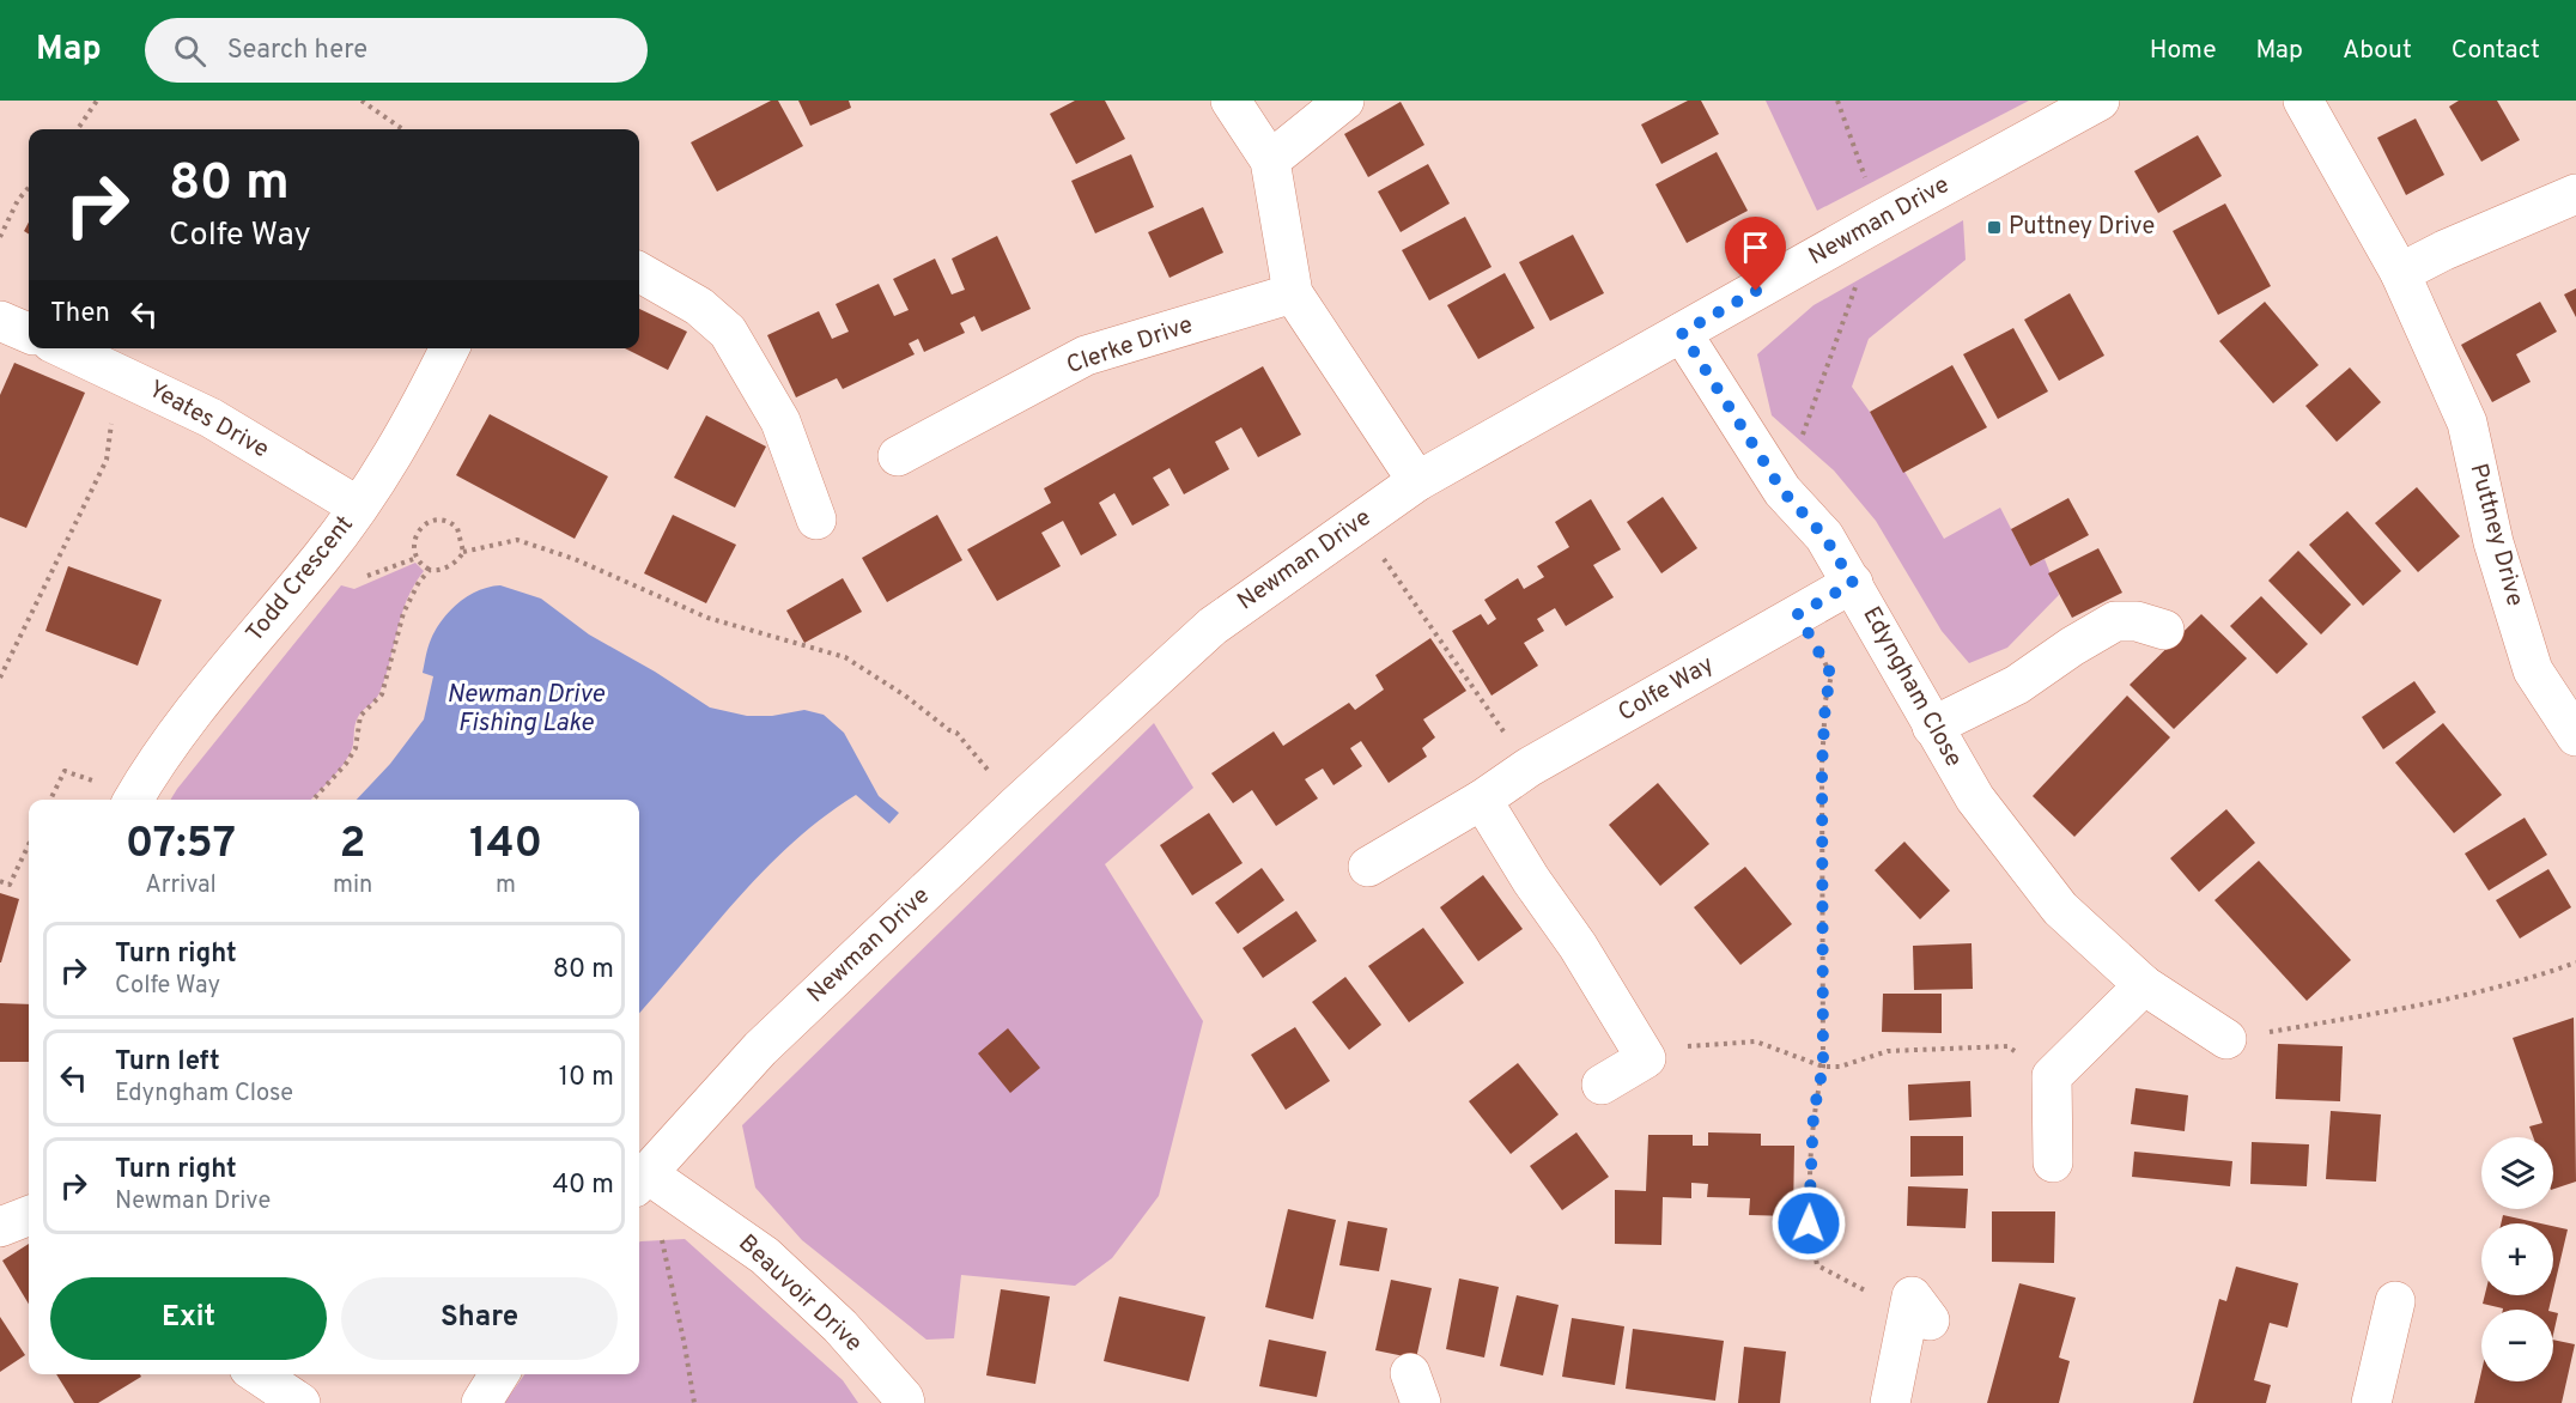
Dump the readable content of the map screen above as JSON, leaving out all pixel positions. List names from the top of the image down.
{
  "streets": {
    "street": [
      "Newman Drive",
      "Clerke Drive",
      "Yeates Drive",
      "Puttney Drive",
      "Todd Crescent",
      "Edyngham Close",
      "Colfe Way",
      "Beauvoir Drive"
    ]
  },
  "crossings": [
    ["Newman Drive", "Edyngham Close"],
    ["Newman Drive", "Beauvoir Drive"],
    ["Yeates Drive", "Todd Crescent"],
    ["Edyngham Close", "Colfe Way"]
  ],
  "water": ["Newman Drive Fishing Lake"],
  "places": {
    "transit": ["Puttney Drive"]
  },
  "page": {
    "header": "Map",
    "search": "Search here",
    "nav": [
      "Home",
      "Map",
      "About",
      "Contact"
    ],
    "turn": ["80 m", "Colfe Way"],
    "then": "Then",
    "eta": [
      "07:57",
      "Arrival",
      "2",
      "min",
      "140",
      "m"
    ],
    "list": [
      {
        "name": "Turn right",
        "note": "Colfe Way",
        "value": "80 m"
      },
      {
        "name": "Turn left",
        "note": "Edyngham Close",
        "value": "10 m"
      },
      {
        "name": "Turn right",
        "note": "Newman Drive",
        "value": "40 m"
      }
    ],
    "map_buttons": ["+", "−"],
    "buttons": ["Exit", "Share"]
  }
}
